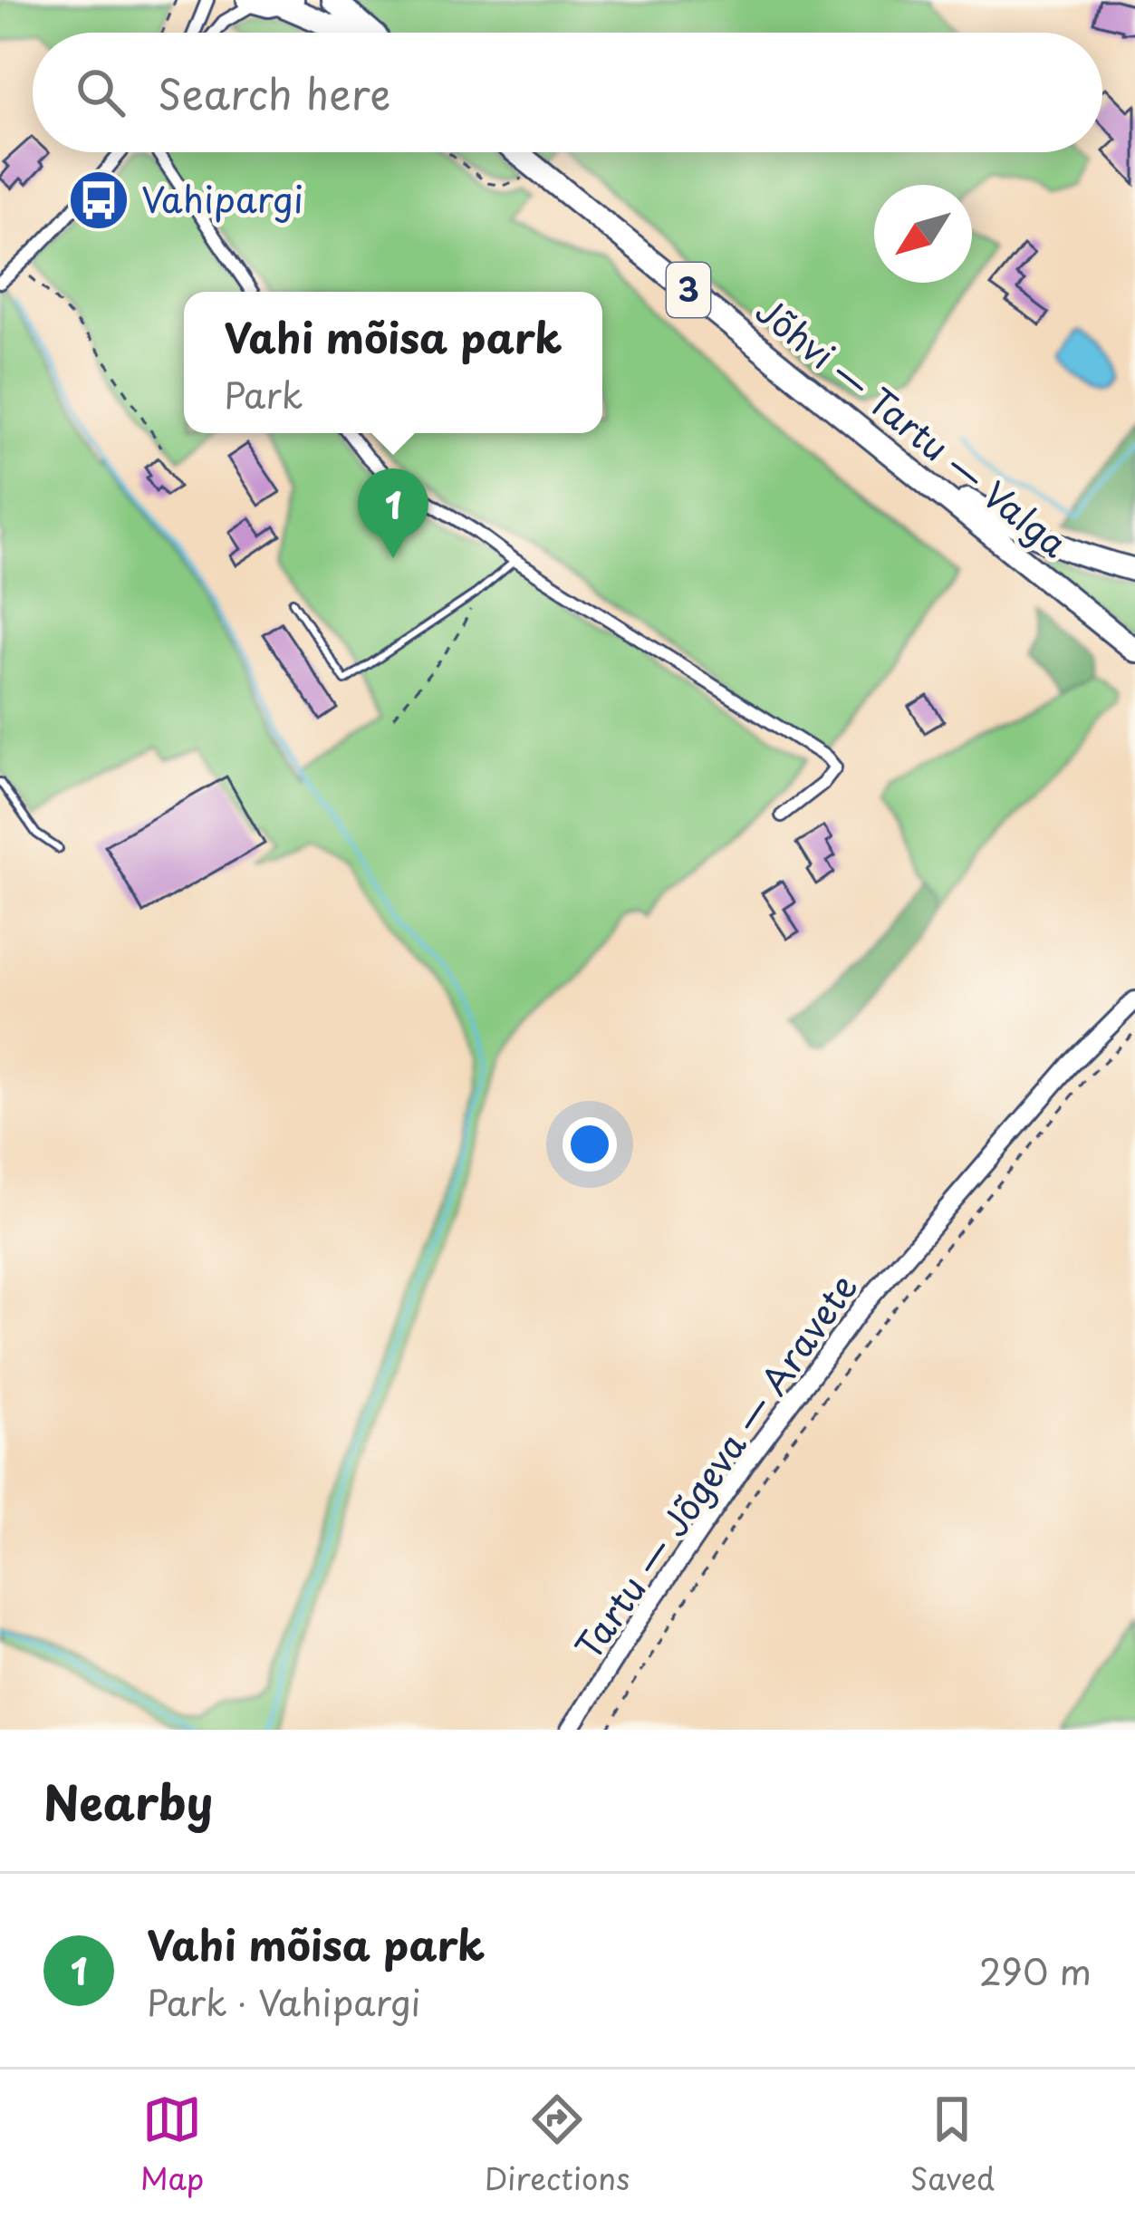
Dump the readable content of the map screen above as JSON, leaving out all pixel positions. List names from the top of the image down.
{
  "streets": {
    "highway": ["3", "Jõhvi — Tartu — Valga"],
    "main road": ["Tartu — Jõgeva — Aravete"]
  },
  "places": {
    "bus stop": ["Vahipargi"]
  },
  "north": "bottom left",
  "page": {
    "search": "Search here",
    "popup": ["Vahi mõisa park", "Park"],
    "pins": "1",
    "heading": "Nearby",
    "list": [
      {
        "mark": "1",
        "name": "Vahi mõisa park",
        "note": "Park · Vahipargi",
        "value": "290 m"
      }
    ],
    "nav": ["Map", "Directions", "Saved"]
  }
}
